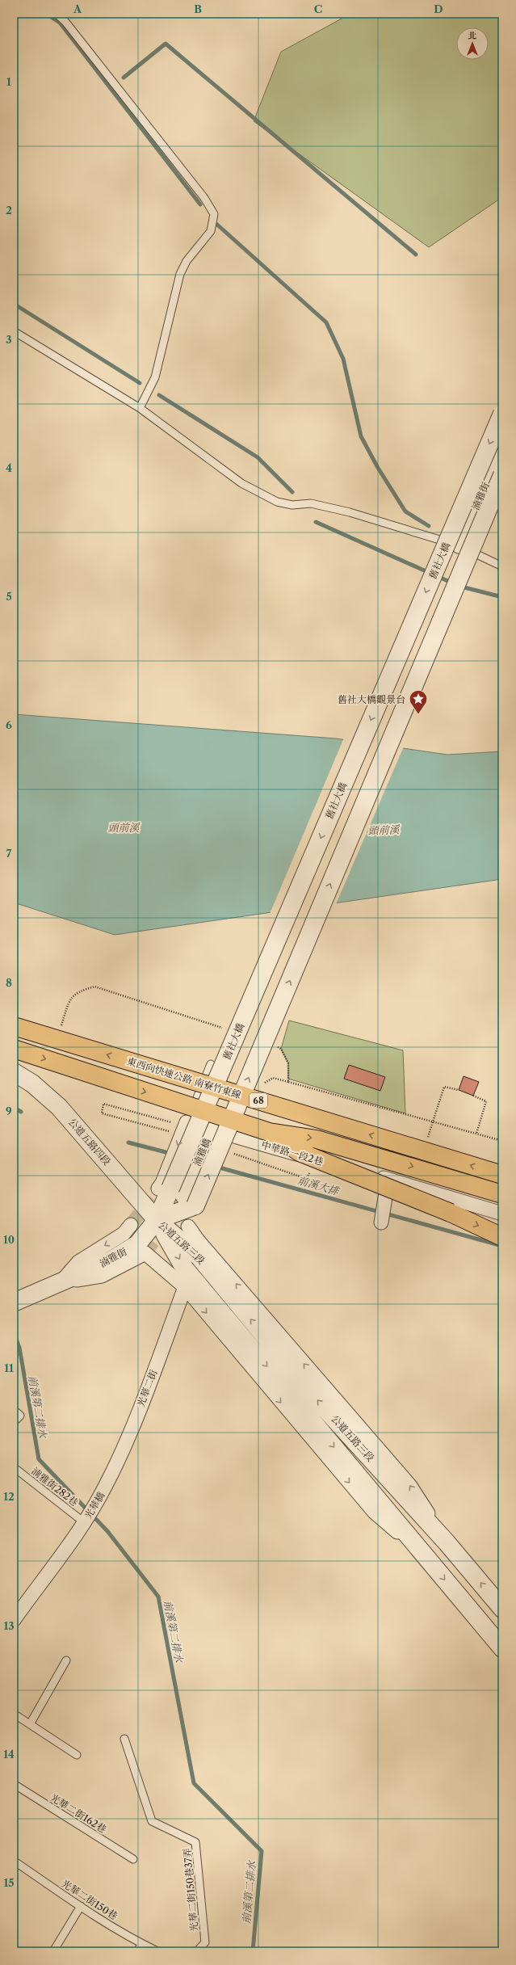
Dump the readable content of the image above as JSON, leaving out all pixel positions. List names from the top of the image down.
{
  "streets": {
    "highway": ["東西向快速公路 南寮竹東線", "68"],
    "street": [
      "湳雅街",
      "舊社大橋",
      "公道五路四段",
      "湳雅橋",
      "中華路一段2巷",
      "公道五路三段",
      "光華二街",
      "光華橋"
    ],
    "lane": [
      "湳雅街282巷",
      "光華二街162巷",
      "光華二街150巷37弄",
      "光華二街150巷"
    ]
  },
  "crossings": [
    ["湳雅街", "舊社大橋"],
    ["湳雅街", "公道五路四段"],
    ["湳雅街", "湳雅橋"],
    ["湳雅街", "公道五路三段"],
    ["公道五路四段", "公道五路三段"],
    ["湳雅橋", "中華路一段2巷"],
    ["公道五路三段", "光華二街"],
    ["光華二街", "光華橋"],
    ["湳雅街282巷", "光華橋"]
  ],
  "water": ["頭前溪", "前溪大排", "前溪第二排水"],
  "places": {
    "place": ["舊社大橋觀景台"]
  },
  "north": "top",
  "grid": {
    "columns": [
      "A",
      "B",
      "C",
      "D"
    ],
    "rows": [
      "1",
      "2",
      "3",
      "4",
      "5",
      "6",
      "7",
      "8",
      "9",
      "10",
      "11",
      "12",
      "13",
      "14",
      "15"
    ]
  }
}
